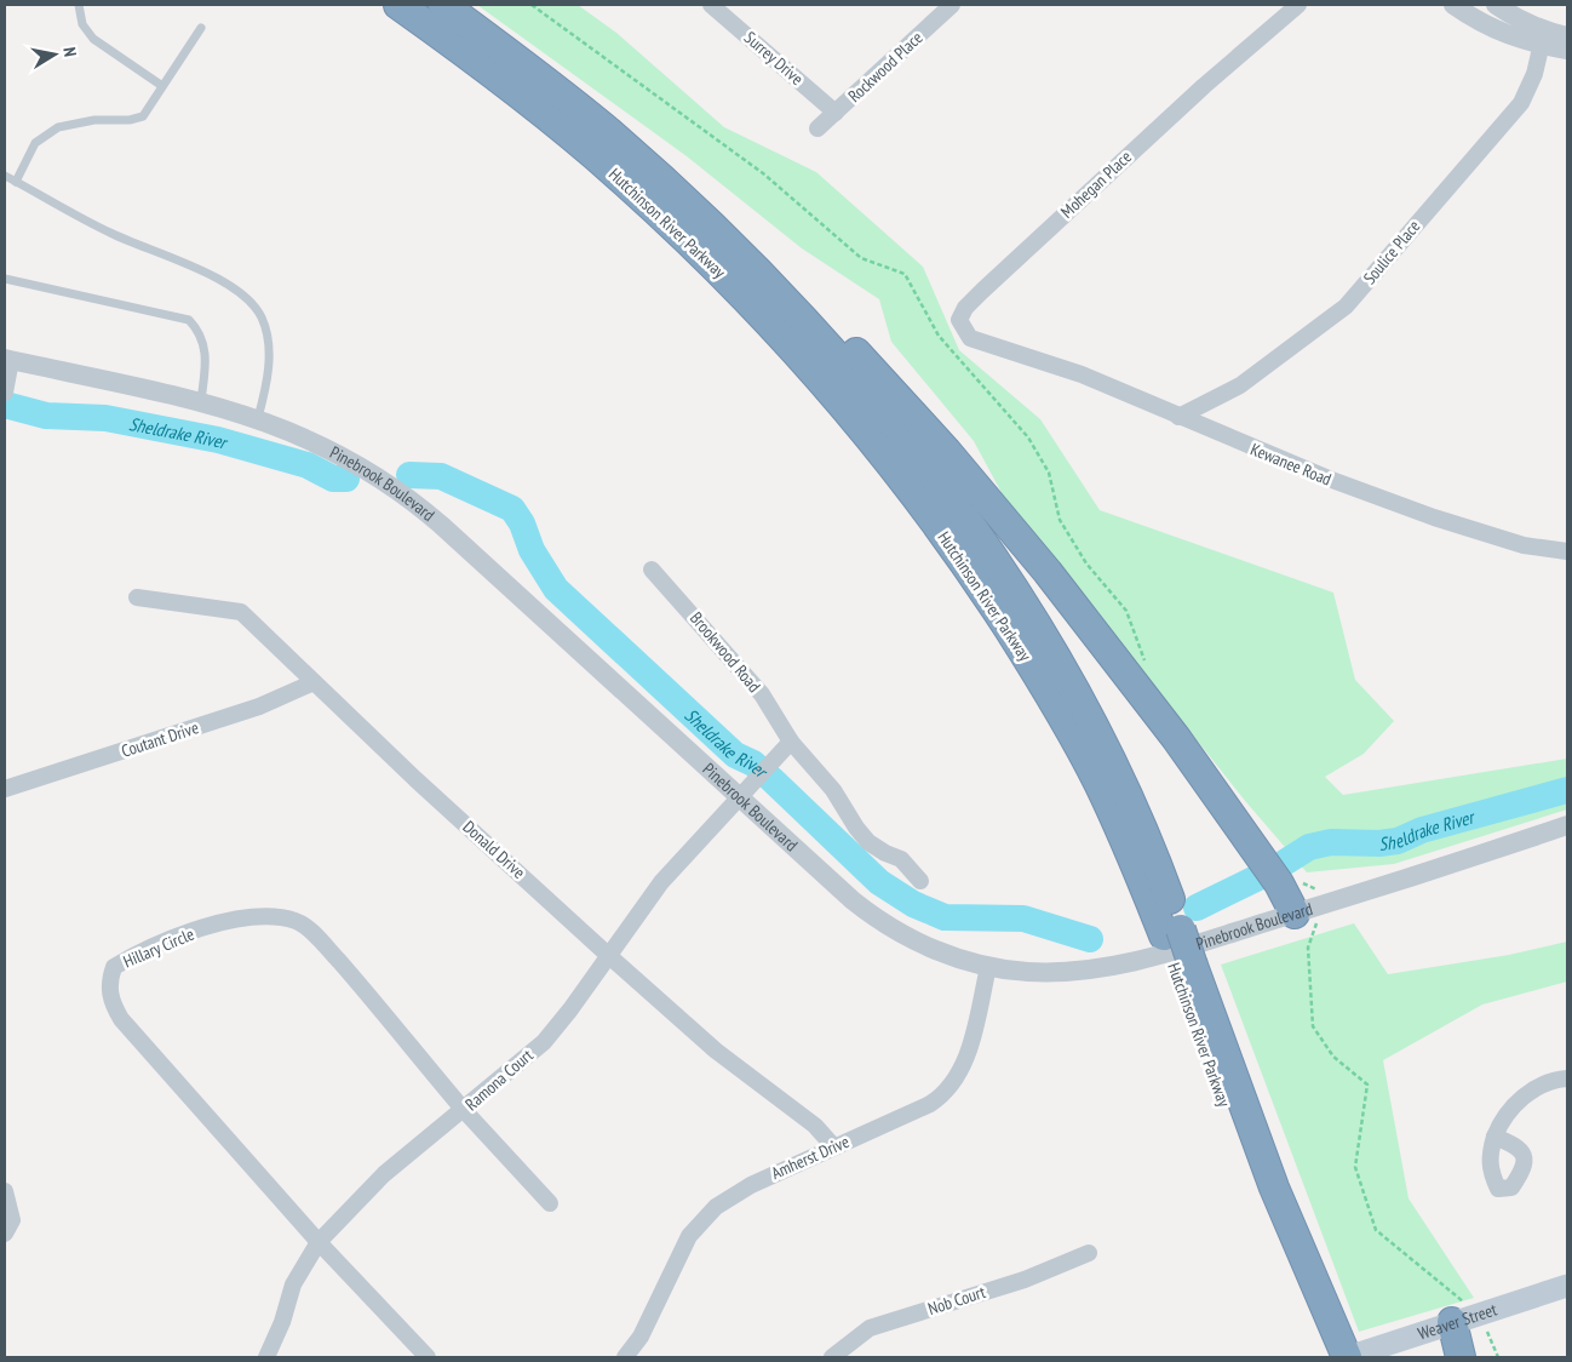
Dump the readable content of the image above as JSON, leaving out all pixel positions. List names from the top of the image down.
{
  "streets": {
    "highway": ["Hutchinson River Parkway"],
    "main road": ["Weaver Street"],
    "street": [
      "Surrey Drive",
      "Rockwood Place",
      "Mohegan Place",
      "Soulice Place",
      "Kewanee Road",
      "Pinebrook Boulevard",
      "Brookwood Road",
      "Coutant Drive",
      "Donald Drive",
      "Hillary Circle",
      "Ramona Court",
      "Amherst Drive",
      "Nob Court"
    ]
  },
  "crossings": [
    ["Surrey Drive", "Rockwood Place"],
    ["Mohegan Place", "Kewanee Road"],
    ["Hutchinson River Parkway", "Weaver Street"],
    ["Soulice Place", "Kewanee Road"],
    ["Pinebrook Boulevard", "Ramona Court"],
    ["Pinebrook Boulevard", "Amherst Drive"],
    ["Coutant Drive", "Donald Drive"],
    ["Donald Drive", "Ramona Court"],
    ["Donald Drive", "Amherst Drive"],
    ["Hillary Circle", "Ramona Court"]
  ],
  "water": ["Sheldrake River"],
  "north": "right"
}
